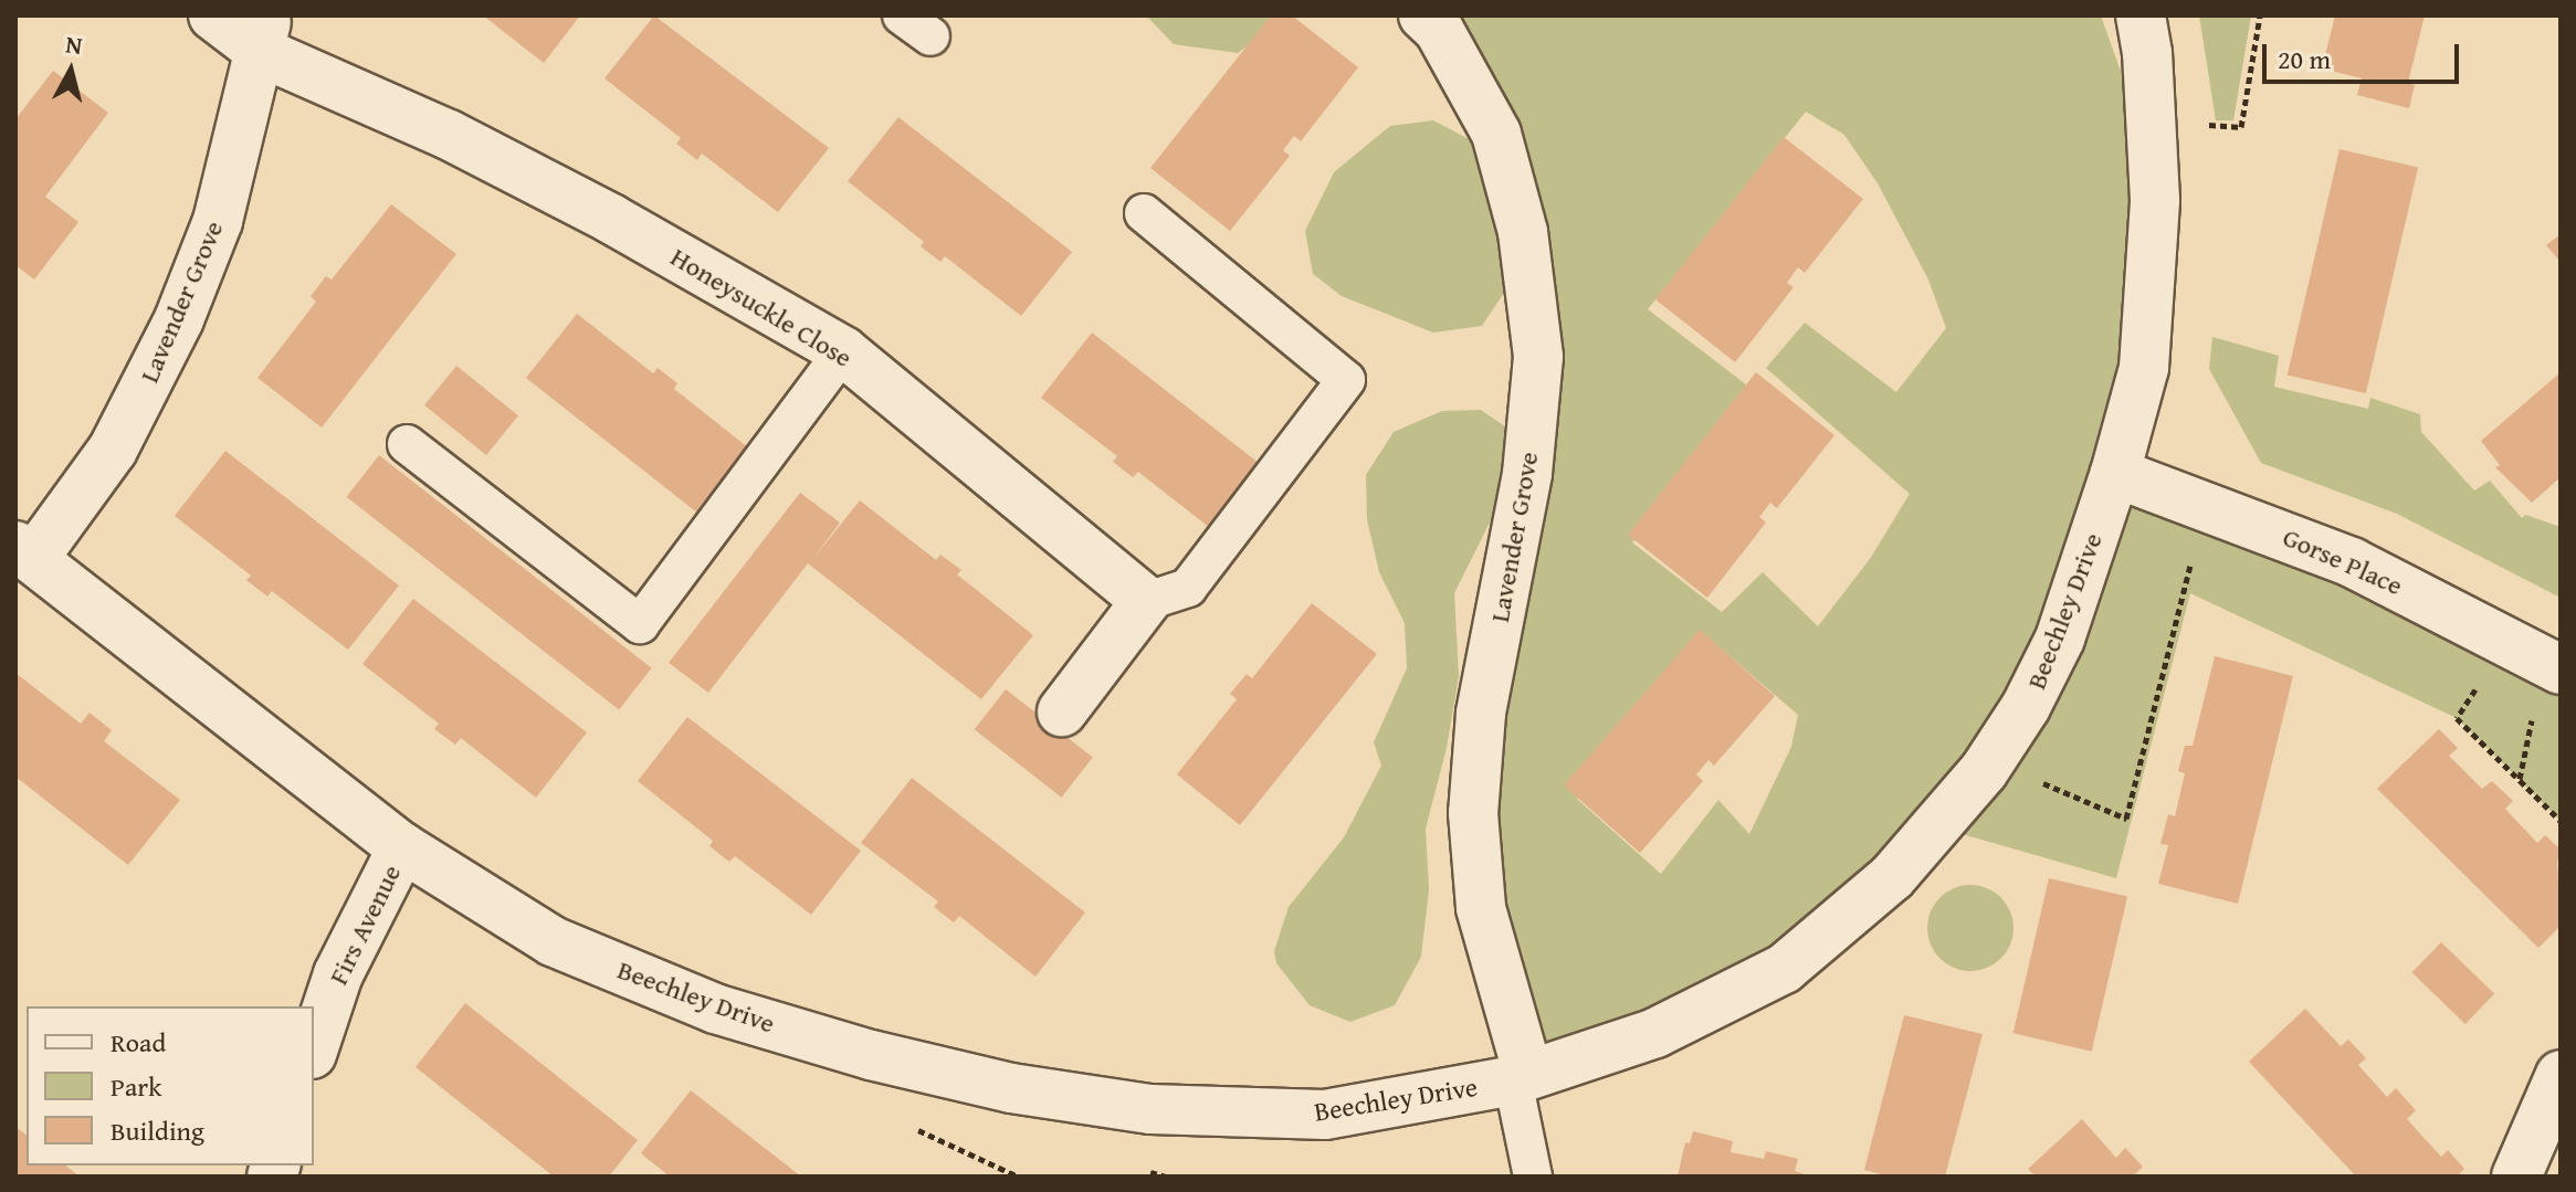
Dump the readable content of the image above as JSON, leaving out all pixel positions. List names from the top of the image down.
{
  "streets": {
    "street": [
      "Lavender Grove",
      "Honeysuckle Close",
      "Gorse Place",
      "Beechley Drive",
      "Firs Avenue"
    ]
  },
  "crossings": [
    ["Lavender Grove", "Honeysuckle Close"],
    ["Lavender Grove", "Beechley Drive"],
    ["Gorse Place", "Beechley Drive"],
    ["Beechley Drive", "Firs Avenue"]
  ],
  "legend": ["Road", "Park", "Building"],
  "scale_bar": "20 m",
  "north": "top"
}
